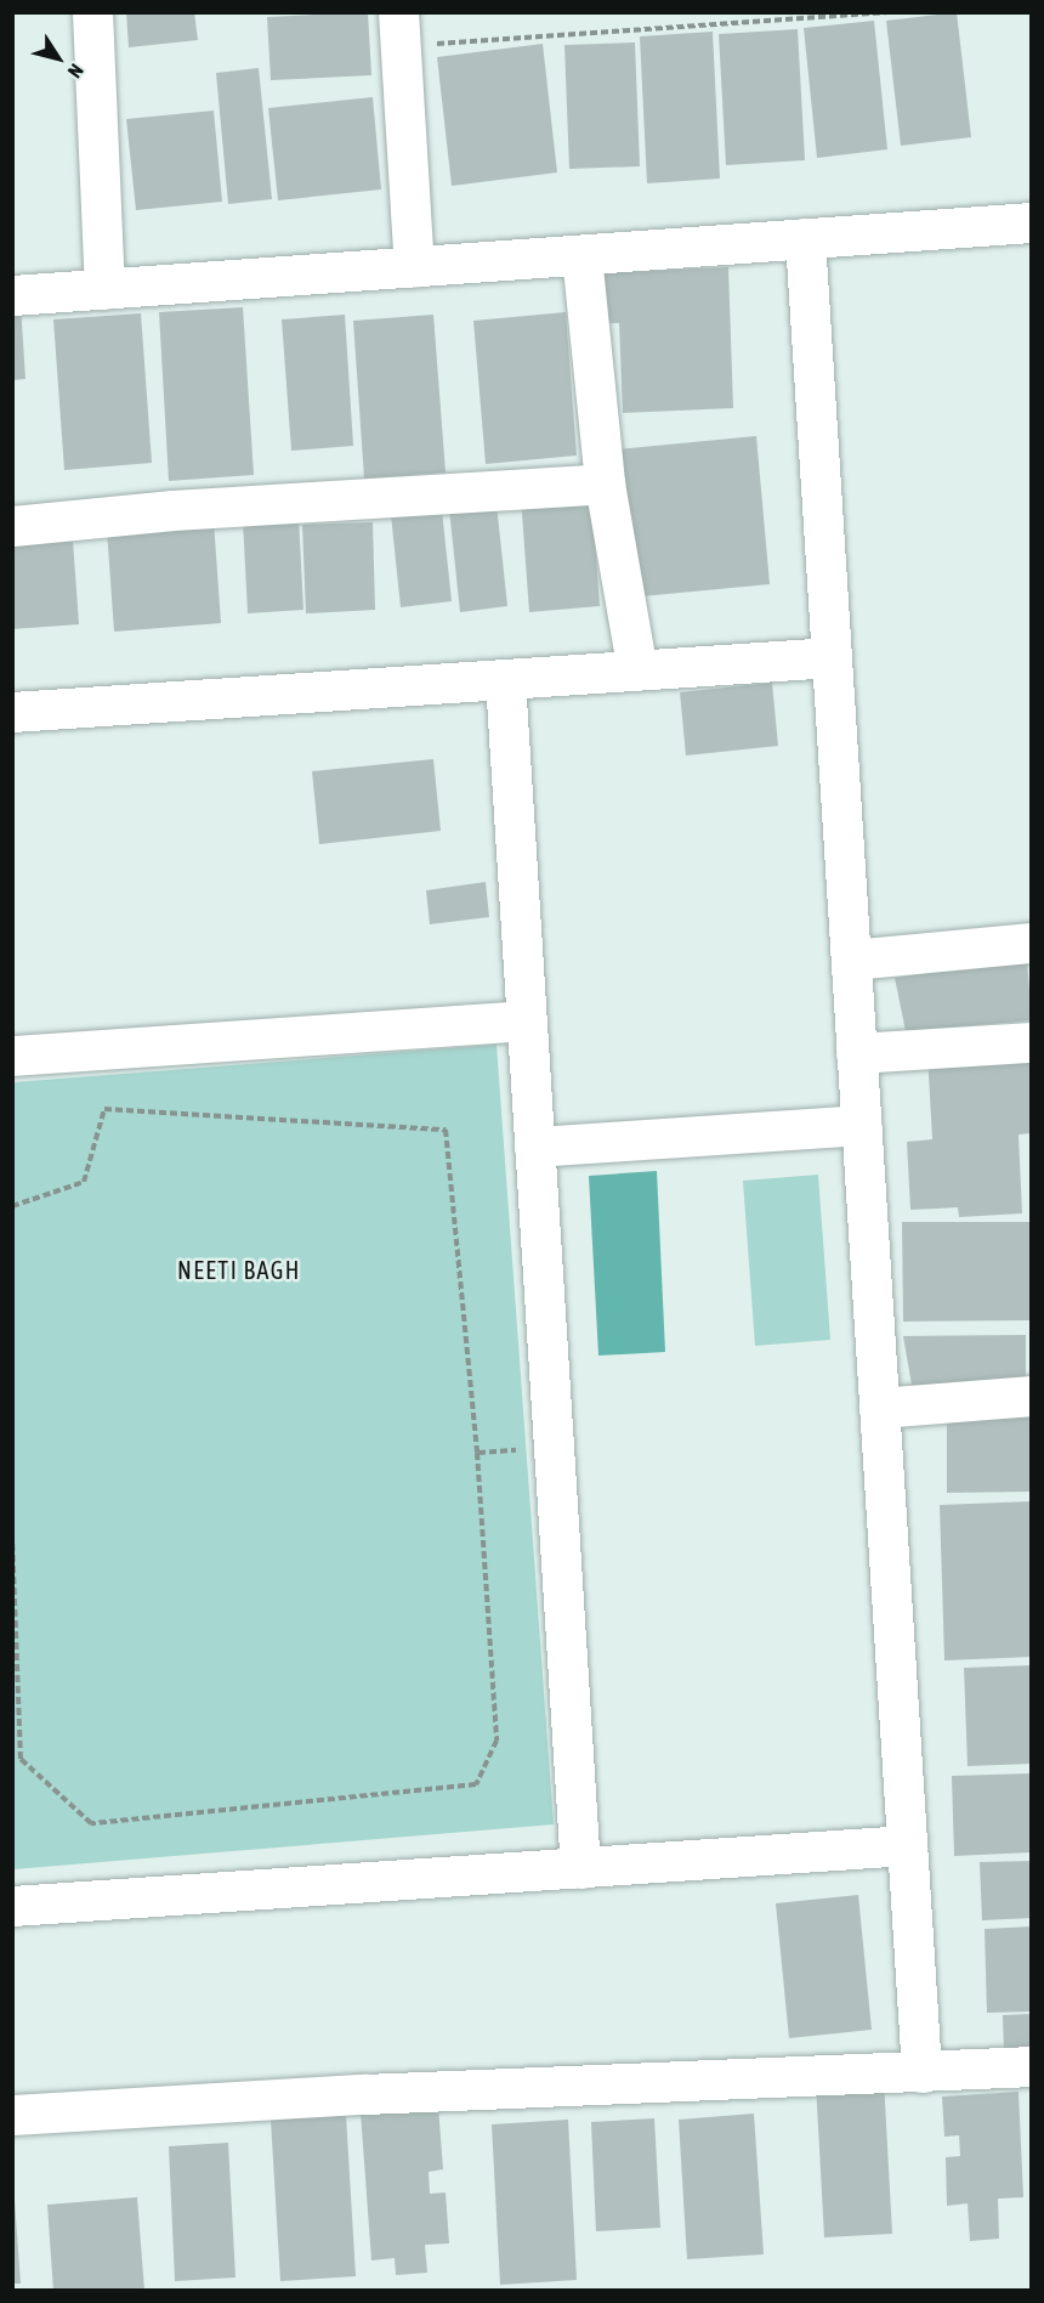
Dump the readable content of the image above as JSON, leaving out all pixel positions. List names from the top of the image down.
{
  "districts": ["NEETI BAGH"],
  "north": "bottom right"
}
